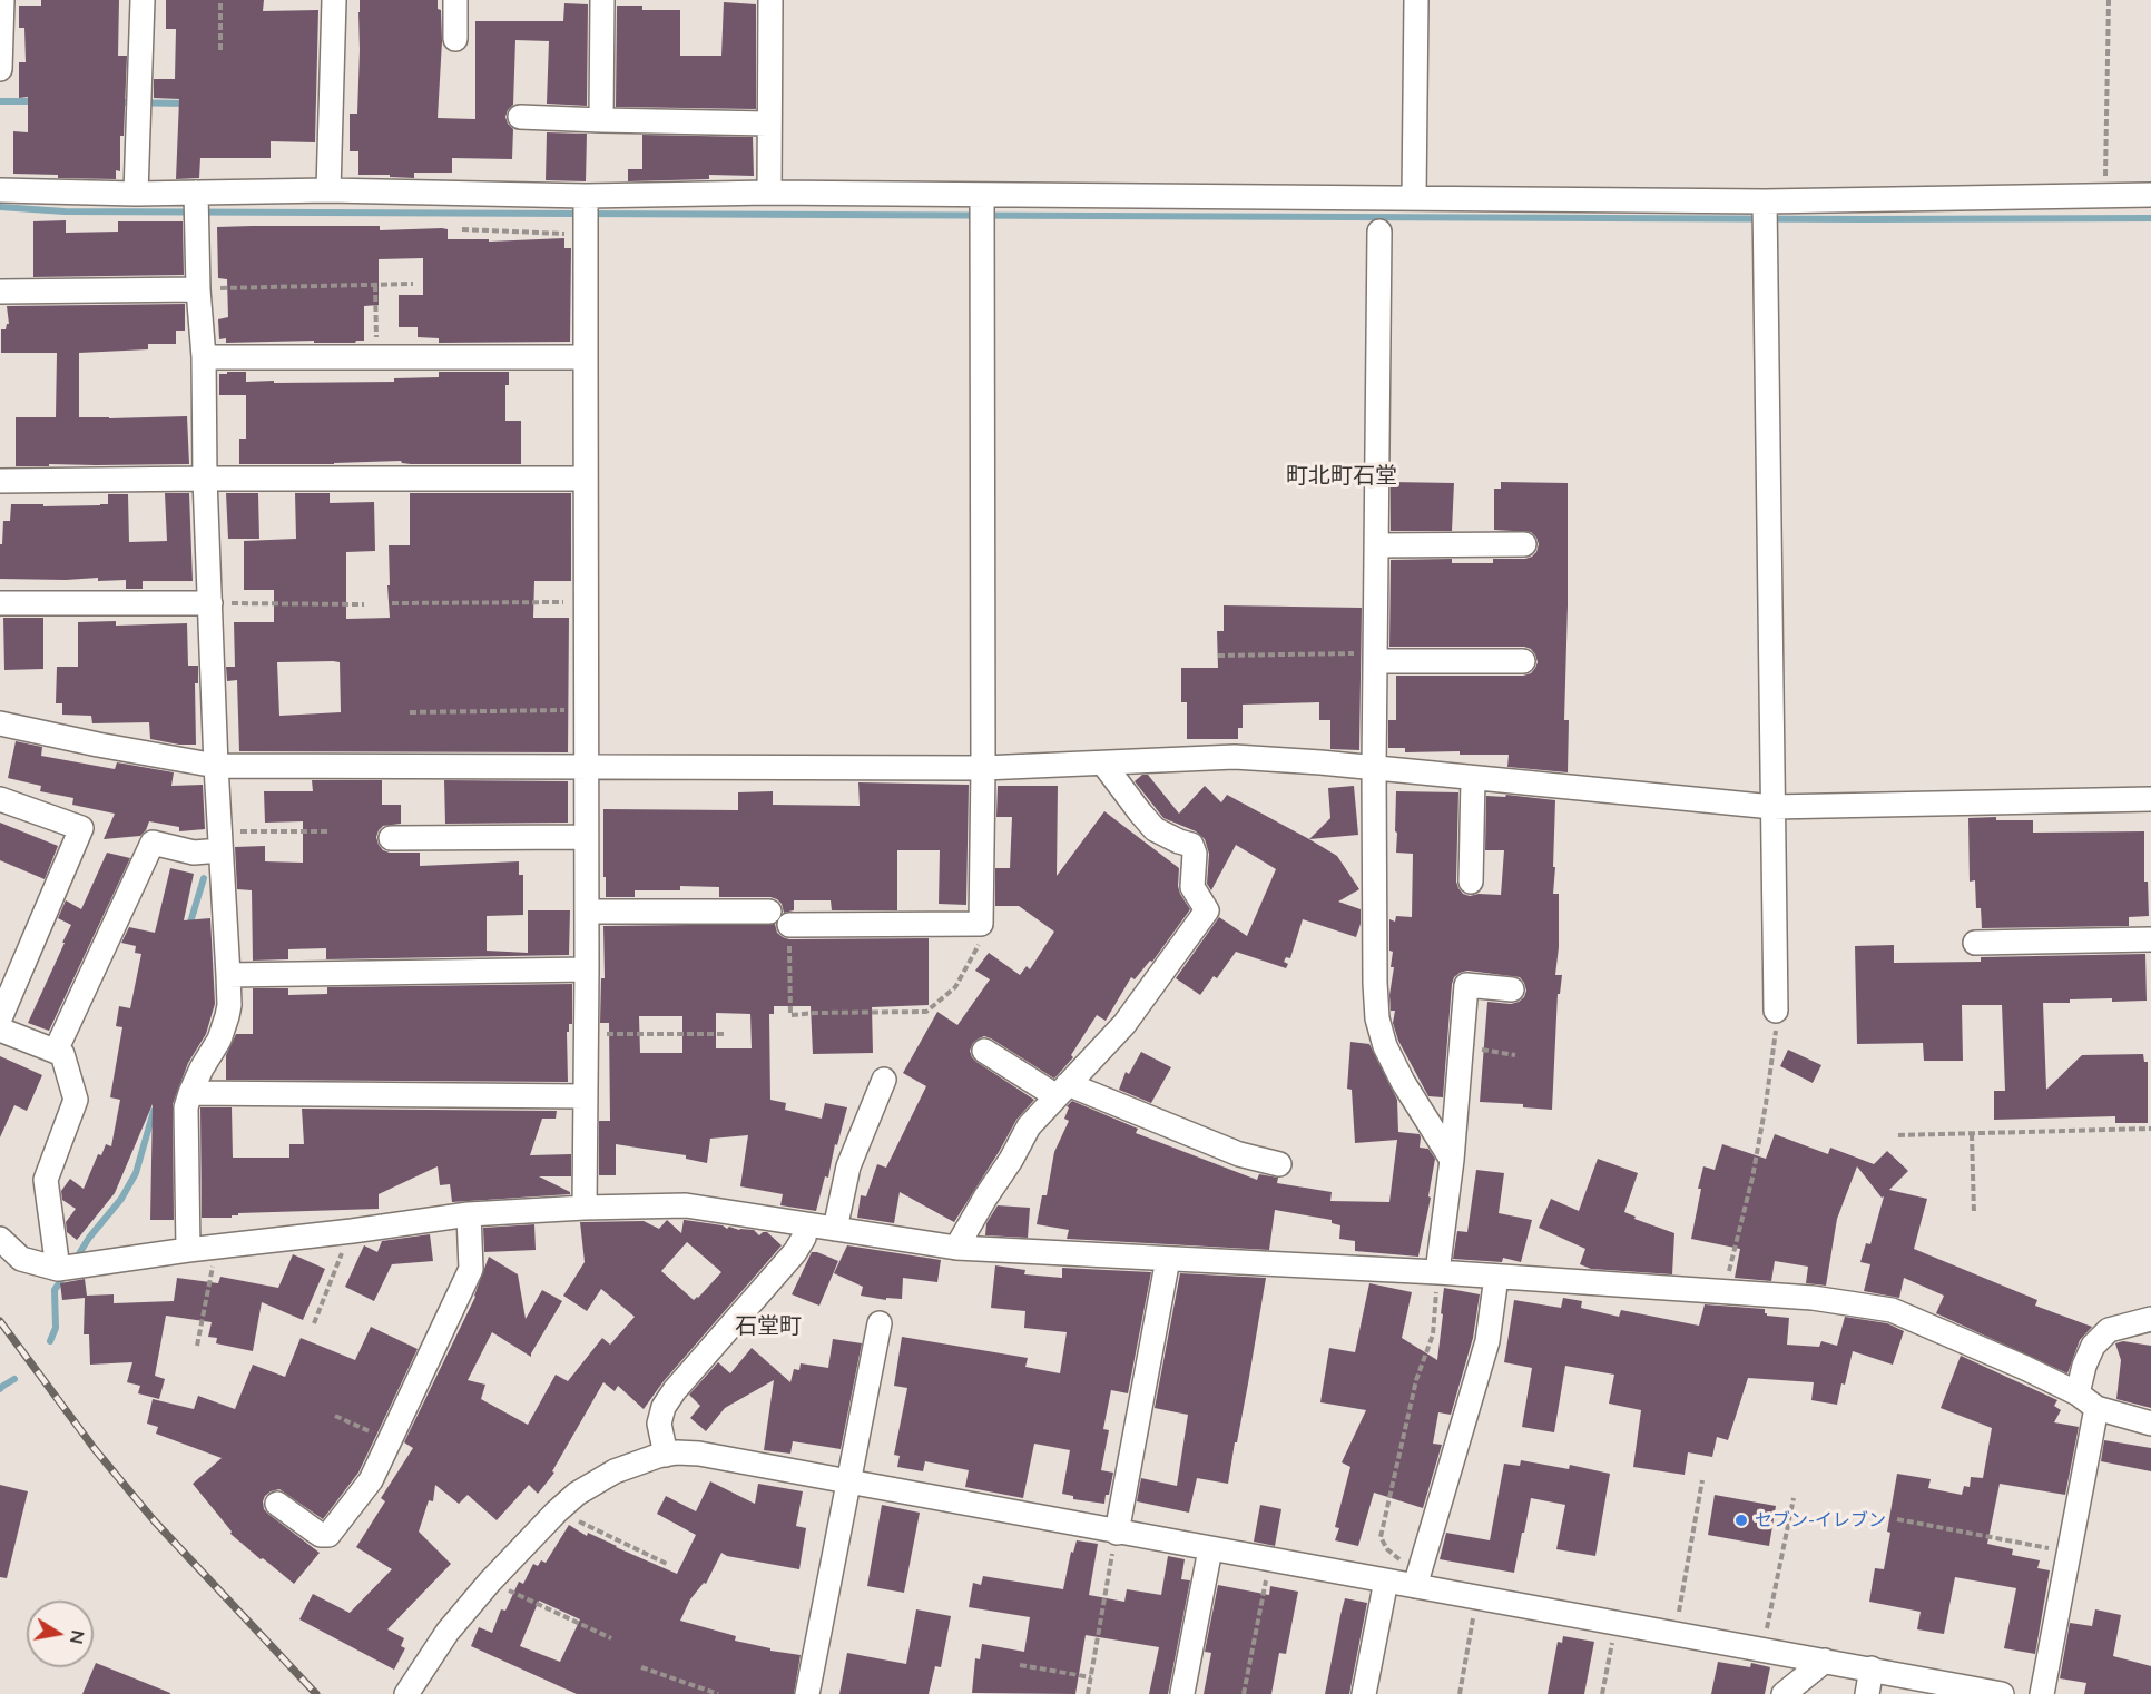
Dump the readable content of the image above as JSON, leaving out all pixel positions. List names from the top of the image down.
{
  "districts": ["町北町石堂", "石堂町"],
  "places": ["セブン-イレブン"],
  "north": "right"
}
